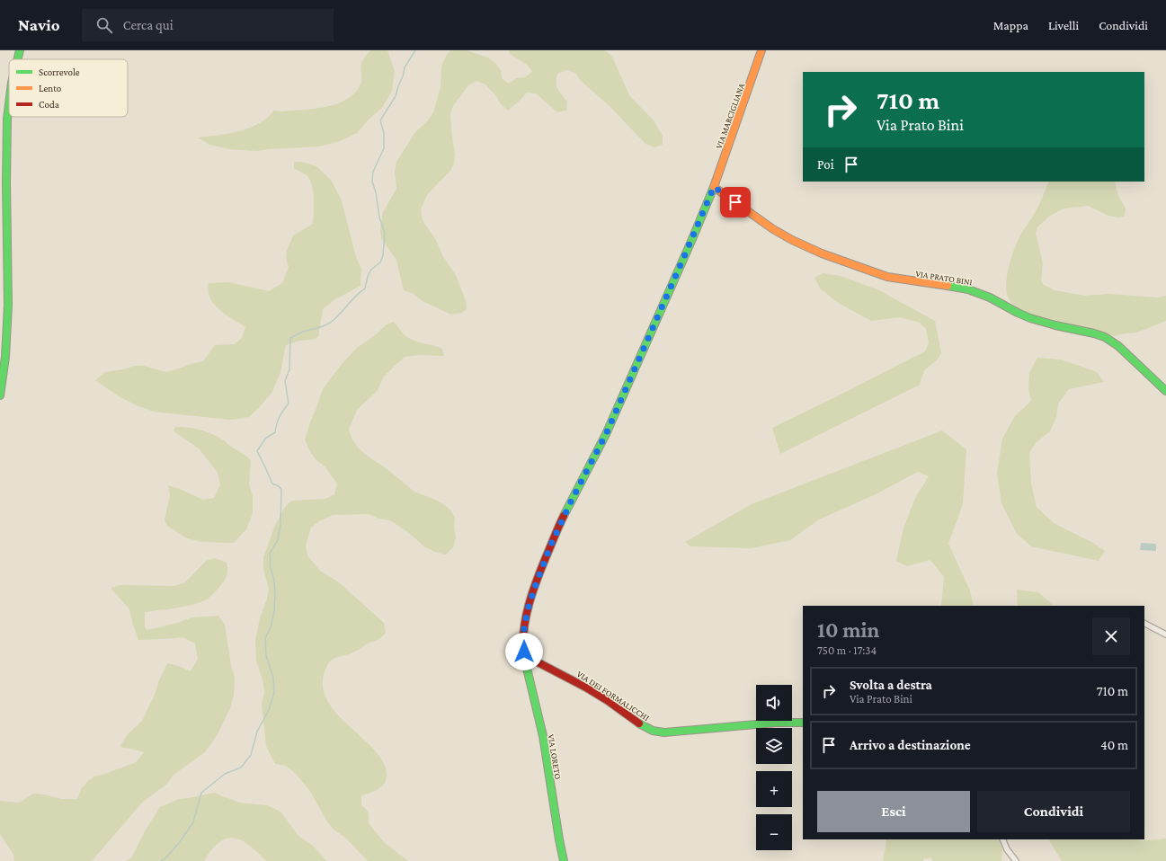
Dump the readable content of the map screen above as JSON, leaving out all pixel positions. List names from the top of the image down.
{
  "streets": {
    "street": [
      "VIA MARCIGLIANA",
      "VIA PRATO BINI",
      "VIA DEI FORMALICCHI",
      "VIA LORETO"
    ]
  },
  "crossings": [
    ["VIA MARCIGLIANA", "VIA PRATO BINI"],
    ["VIA MARCIGLIANA", "VIA DEI FORMALICCHI"],
    ["VIA MARCIGLIANA", "VIA LORETO"],
    ["VIA DEI FORMALICCHI", "VIA LORETO"]
  ],
  "legend": ["Scorrevole", "Lento", "Coda"],
  "page": {
    "header": "Navio",
    "search": "Cerca qui",
    "nav": ["Mappa", "Livelli", "Condividi"],
    "turn": ["710 m", "Via Prato Bini"],
    "then": "Poi",
    "heading": ["10 min", "750 m · 17:34"],
    "list": [
      {
        "name": "Svolta a destra",
        "note": "Via Prato Bini",
        "value": "710 m"
      },
      {
        "name": "Arrivo a destinazione",
        "value": "40 m"
      }
    ],
    "map_buttons": ["+", "−"],
    "buttons": ["Esci", "Condividi"]
  }
}
